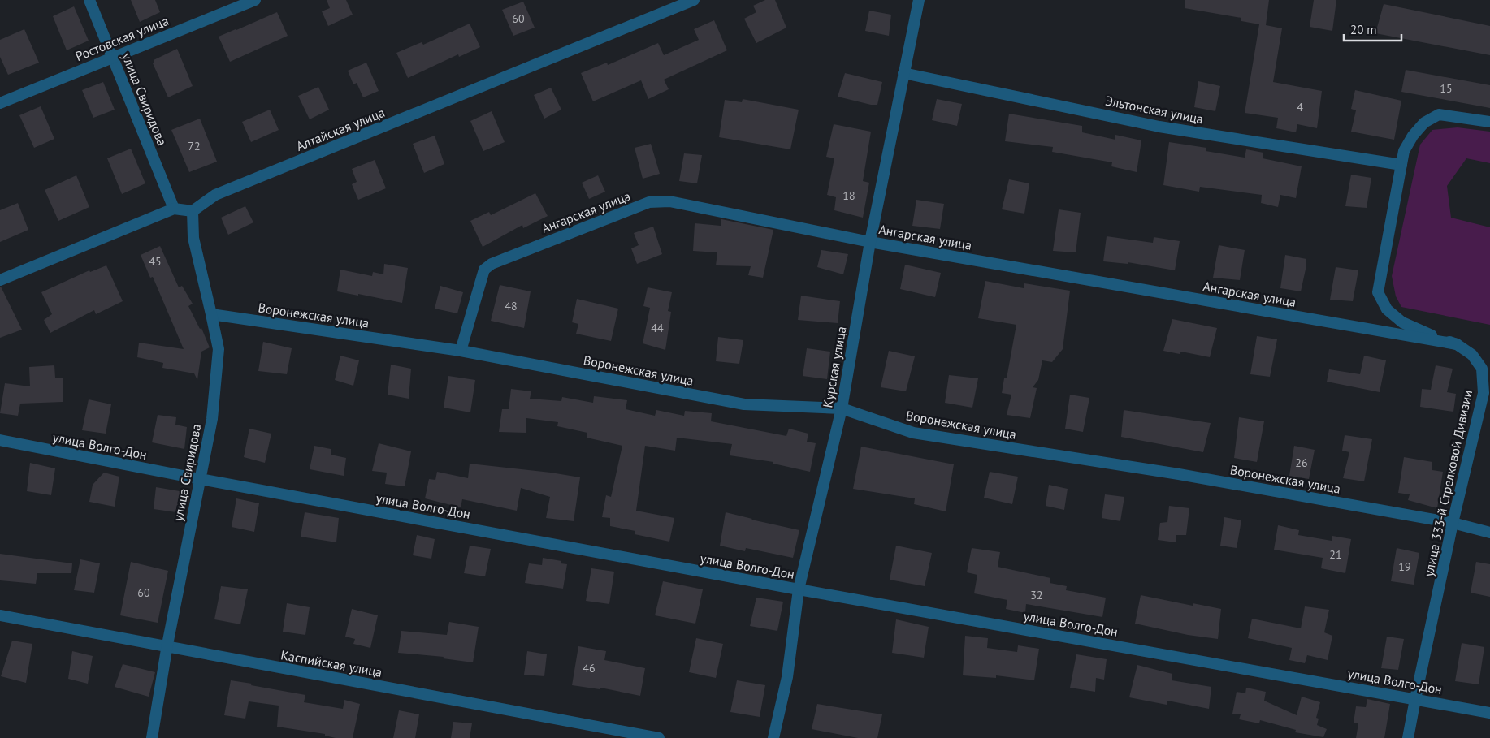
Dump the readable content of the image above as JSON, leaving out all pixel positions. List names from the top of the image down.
{
  "streets": {
    "street": [
      "Ростовская улица",
      "улица Свиридова",
      "Эльтонская улица",
      "Алтайская улица",
      "Ангарская улица",
      "Воронежская улица",
      "Курская улица",
      "улица Волго-Дон",
      "улица 333-й Стрелковой Дивизии",
      "Каспийская улица"
    ]
  },
  "crossings": [
    ["Ростовская улица", "улица Свиридова"],
    ["улица Свиридова", "Алтайская улица"],
    ["улица Свиридова", "Воронежская улица"],
    ["улица Свиридова", "улица Волго-Дон"],
    ["улица Свиридова", "Каспийская улица"],
    ["Эльтонская улица", "Курская улица"],
    ["Эльтонская улица", "улица 333-й Стрелковой Дивизии"],
    ["Ангарская улица", "Воронежская улица"],
    ["Ангарская улица", "Курская улица"],
    ["Ангарская улица", "улица 333-й Стрелковой Дивизии"],
    ["Воронежская улица", "Курская улица"],
    ["Воронежская улица", "улица 333-й Стрелковой Дивизии"],
    ["Курская улица", "улица Волго-Дон"],
    ["улица Волго-Дон", "улица 333-й Стрелковой Дивизии"]
  ],
  "house_numbers": [
    "60",
    "15",
    "4",
    "72",
    "18",
    "45",
    "48",
    "44",
    "26",
    "21",
    "19",
    "60",
    "32",
    "46"
  ],
  "scale_bar": "20 m"
}
